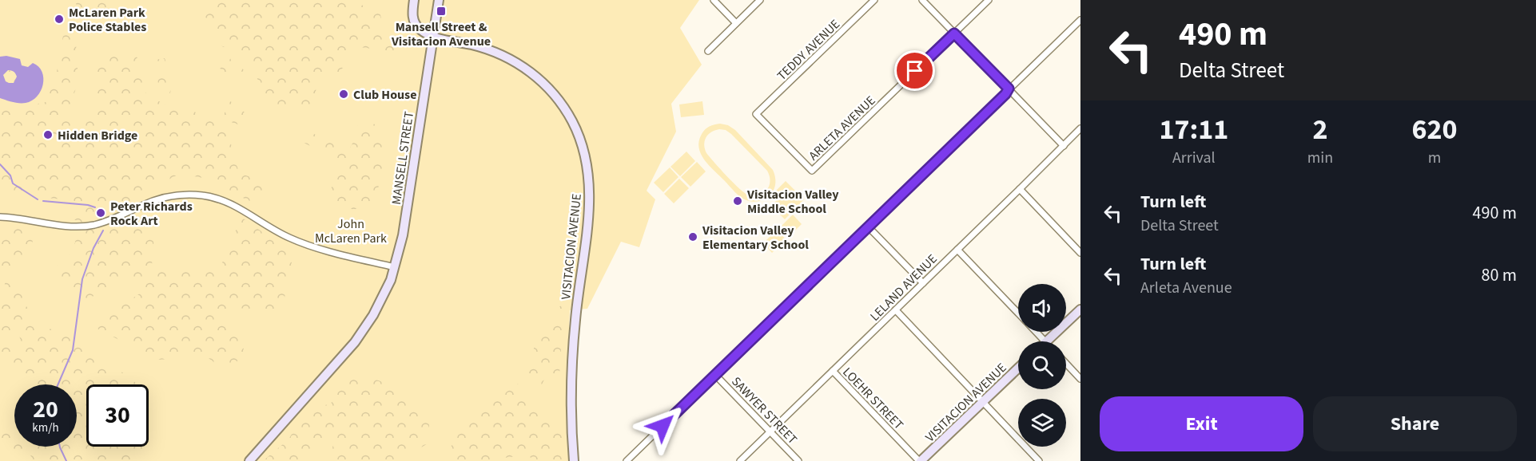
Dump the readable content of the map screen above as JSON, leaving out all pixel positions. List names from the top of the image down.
{
  "streets": {
    "street": [
      "TEDDY AVENUE",
      "ARLETA AVENUE",
      "MANSELL STREET",
      "VISITACION AVENUE",
      "LELAND AVENUE",
      "LOEHR STREET",
      "SAWYER STREET"
    ]
  },
  "crossings": [
    ["TEDDY AVENUE", "ARLETA AVENUE"],
    ["MANSELL STREET", "VISITACION AVENUE"],
    ["VISITACION AVENUE", "LOEHR STREET"],
    ["LELAND AVENUE", "LOEHR STREET"],
    ["LELAND AVENUE", "SAWYER STREET"]
  ],
  "parks": ["John McLaren Park"],
  "places": {
    "transit": ["Mansell Street & Visitacion Avenue"],
    "other": [
      "McLaren Park Police Stables",
      "Club House",
      "Hidden Bridge",
      "Visitacion Valley Middle School",
      "Peter Richards Rock Art",
      "Visitacion Valley Elementary School"
    ]
  },
  "page": {
    "turn": ["490 m", "Delta Street"],
    "eta": [
      "17:11",
      "Arrival",
      "2",
      "min",
      "620",
      "m"
    ],
    "list": [
      {
        "name": "Turn left",
        "note": "Delta Street",
        "value": "490 m"
      },
      {
        "name": "Turn left",
        "note": "Arleta Avenue",
        "value": "80 m"
      }
    ],
    "speed": "20 km/h",
    "limit": "30",
    "buttons": ["Exit", "Share"]
  }
}
